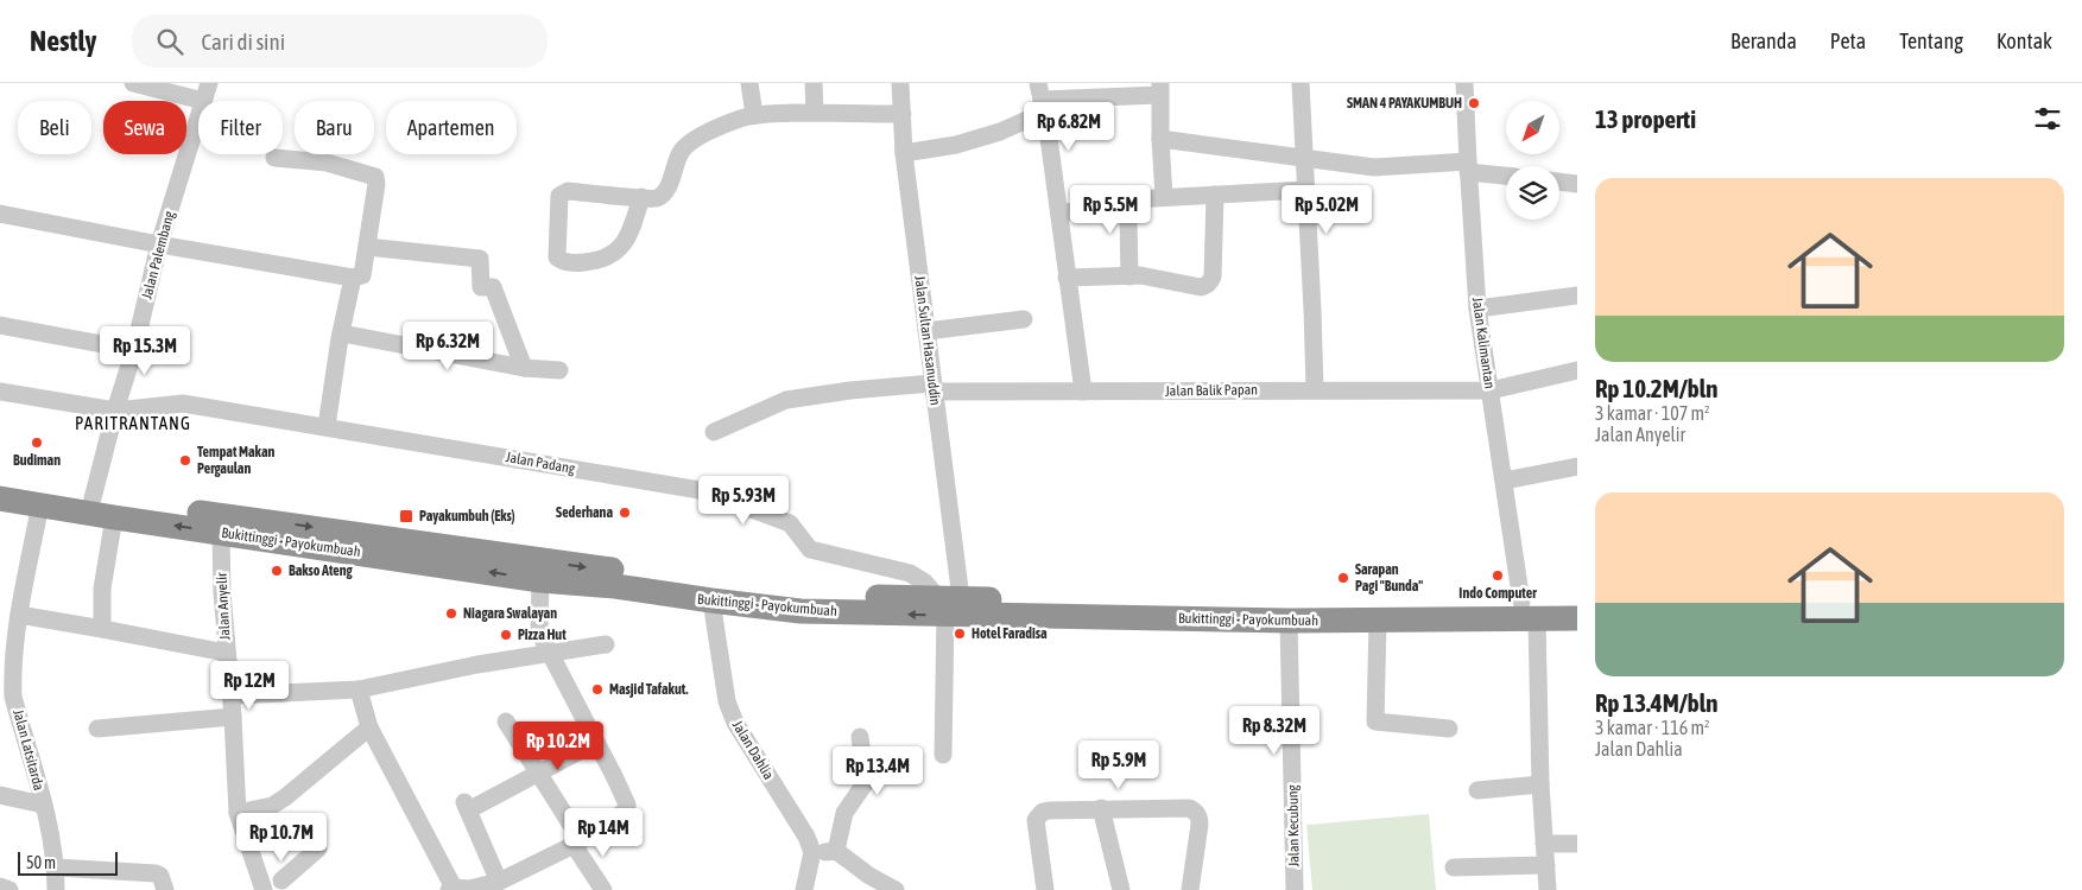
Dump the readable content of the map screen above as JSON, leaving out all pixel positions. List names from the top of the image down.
{
  "streets": {
    "highway": ["Bukittinggi - Payokumbuah"],
    "street": [
      "Jalan Palembang",
      "Jalan Sultan Hasanuddin",
      "Jalan Kalimantan",
      "Jalan Balik Papan",
      "Jalan Padang",
      "Jalan Anyelir",
      "Jalan Latsitarda",
      "Jalan Dahlia",
      "Jalan Kecubung"
    ]
  },
  "crossings": [
    ["Jalan Palembang", "Jalan Padang"],
    ["Jalan Palembang", "Bukittinggi - Payokumbuah"],
    ["Jalan Sultan Hasanuddin", "Jalan Balik Papan"],
    ["Jalan Sultan Hasanuddin", "Jalan Padang"],
    ["Jalan Sultan Hasanuddin", "Bukittinggi - Payokumbuah"],
    ["Jalan Kalimantan", "Jalan Balik Papan"],
    ["Jalan Kalimantan", "Bukittinggi - Payokumbuah"],
    ["Jalan Padang", "Bukittinggi - Payokumbuah"],
    ["Bukittinggi - Payokumbuah", "Jalan Anyelir"],
    ["Bukittinggi - Payokumbuah", "Jalan Latsitarda"],
    ["Bukittinggi - Payokumbuah", "Jalan Dahlia"],
    ["Bukittinggi - Payokumbuah", "Jalan Kecubung"]
  ],
  "districts": ["PARITRANTANG"],
  "places": {
    "other": [
      "SMAN 4 PAYAKUMBUH",
      "Budiman",
      "Tempat Makan Pergaulan",
      "Sederhana",
      "Bakso Ateng",
      "Indo Computer",
      "Sarapan Pagi \"Bunda\"",
      "Niagara Swalayan",
      "Hotel Faradisa",
      "Pizza Hut",
      "Masjid Tafakut."
    ],
    "transit": ["Payakumbuh (Eks)"]
  },
  "scale_bar": "50 m",
  "north": "bottom left",
  "page": {
    "header": "Nestly",
    "search": "Cari di sini",
    "nav": [
      "Beranda",
      "Peta",
      "Tentang",
      "Kontak"
    ],
    "heading": "13 properti",
    "chip": [
      "Beli",
      "Sewa",
      "Filter",
      "Baru",
      "Apartemen"
    ],
    "price": [
      "Rp 6.82M",
      "Rp 5.5M",
      "Rp 5.02M",
      "Rp 6.32M",
      "Rp 15.3M",
      "Rp 5.93M",
      "Rp 12M",
      "Rp 8.32M",
      "Rp 10.2M",
      "Rp 5.9M",
      "Rp 13.4M",
      "Rp 14M",
      "Rp 10.7M"
    ],
    "list": [
      {
        "name": "Rp 10.2M/bln",
        "note": "3 kamar · 107 m² · Jalan Anyelir"
      },
      {
        "name": "Rp 13.4M/bln",
        "note": "3 kamar · 116 m² · Jalan Dahlia"
      }
    ],
    "scale": "50 m"
  }
}
